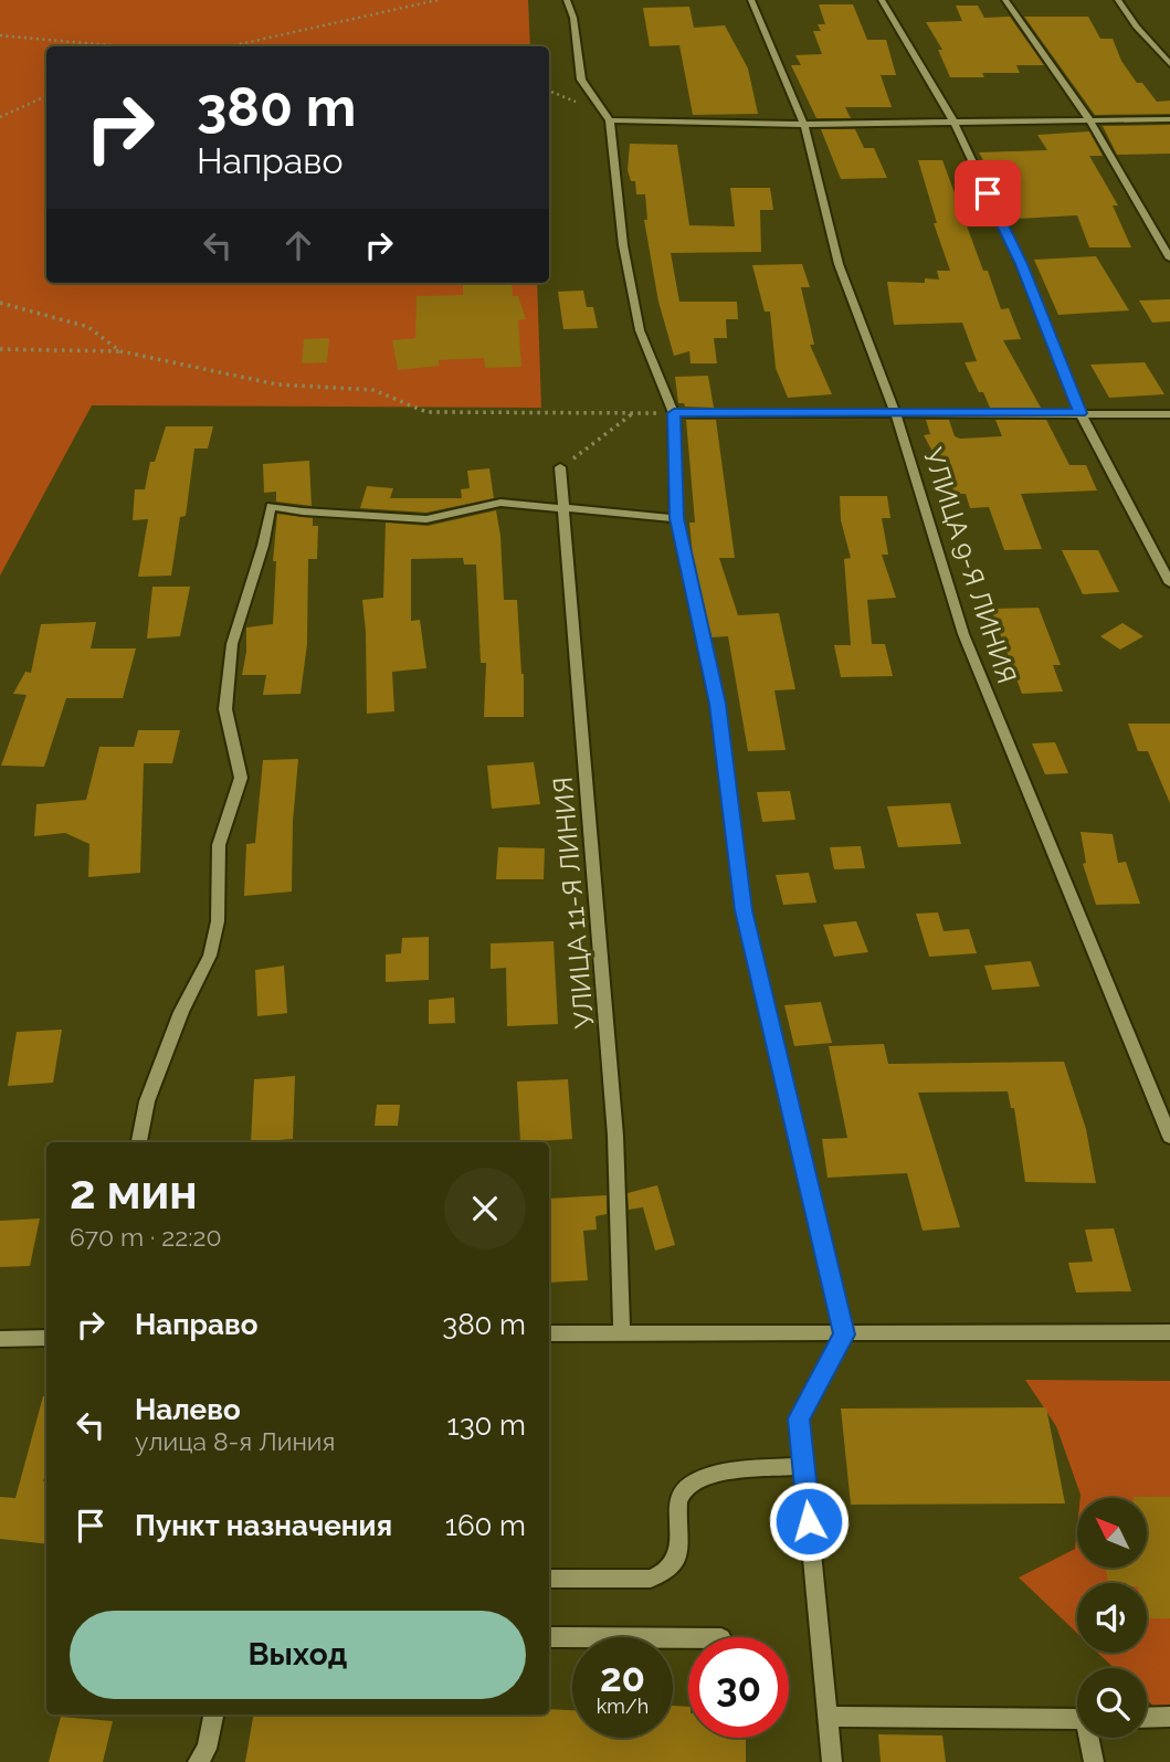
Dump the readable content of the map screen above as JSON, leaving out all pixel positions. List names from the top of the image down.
{
  "streets": {
    "street": ["УЛИЦА 9-Я ЛИНИЯ", "УЛИЦА 11-Я ЛИНИЯ"]
  },
  "north": "top left",
  "page": {
    "turn": ["380 m", "Направо"],
    "heading": ["2 мин", "670 m · 22:20"],
    "list": [
      {
        "name": "Направо",
        "value": "380 m"
      },
      {
        "name": "Налево",
        "note": "улица 8-я Линия",
        "value": "130 m"
      },
      {
        "name": "Пункт назначения",
        "value": "160 m"
      }
    ],
    "buttons": "Выход",
    "speed": "20 km/h",
    "limit": "30"
  }
}
